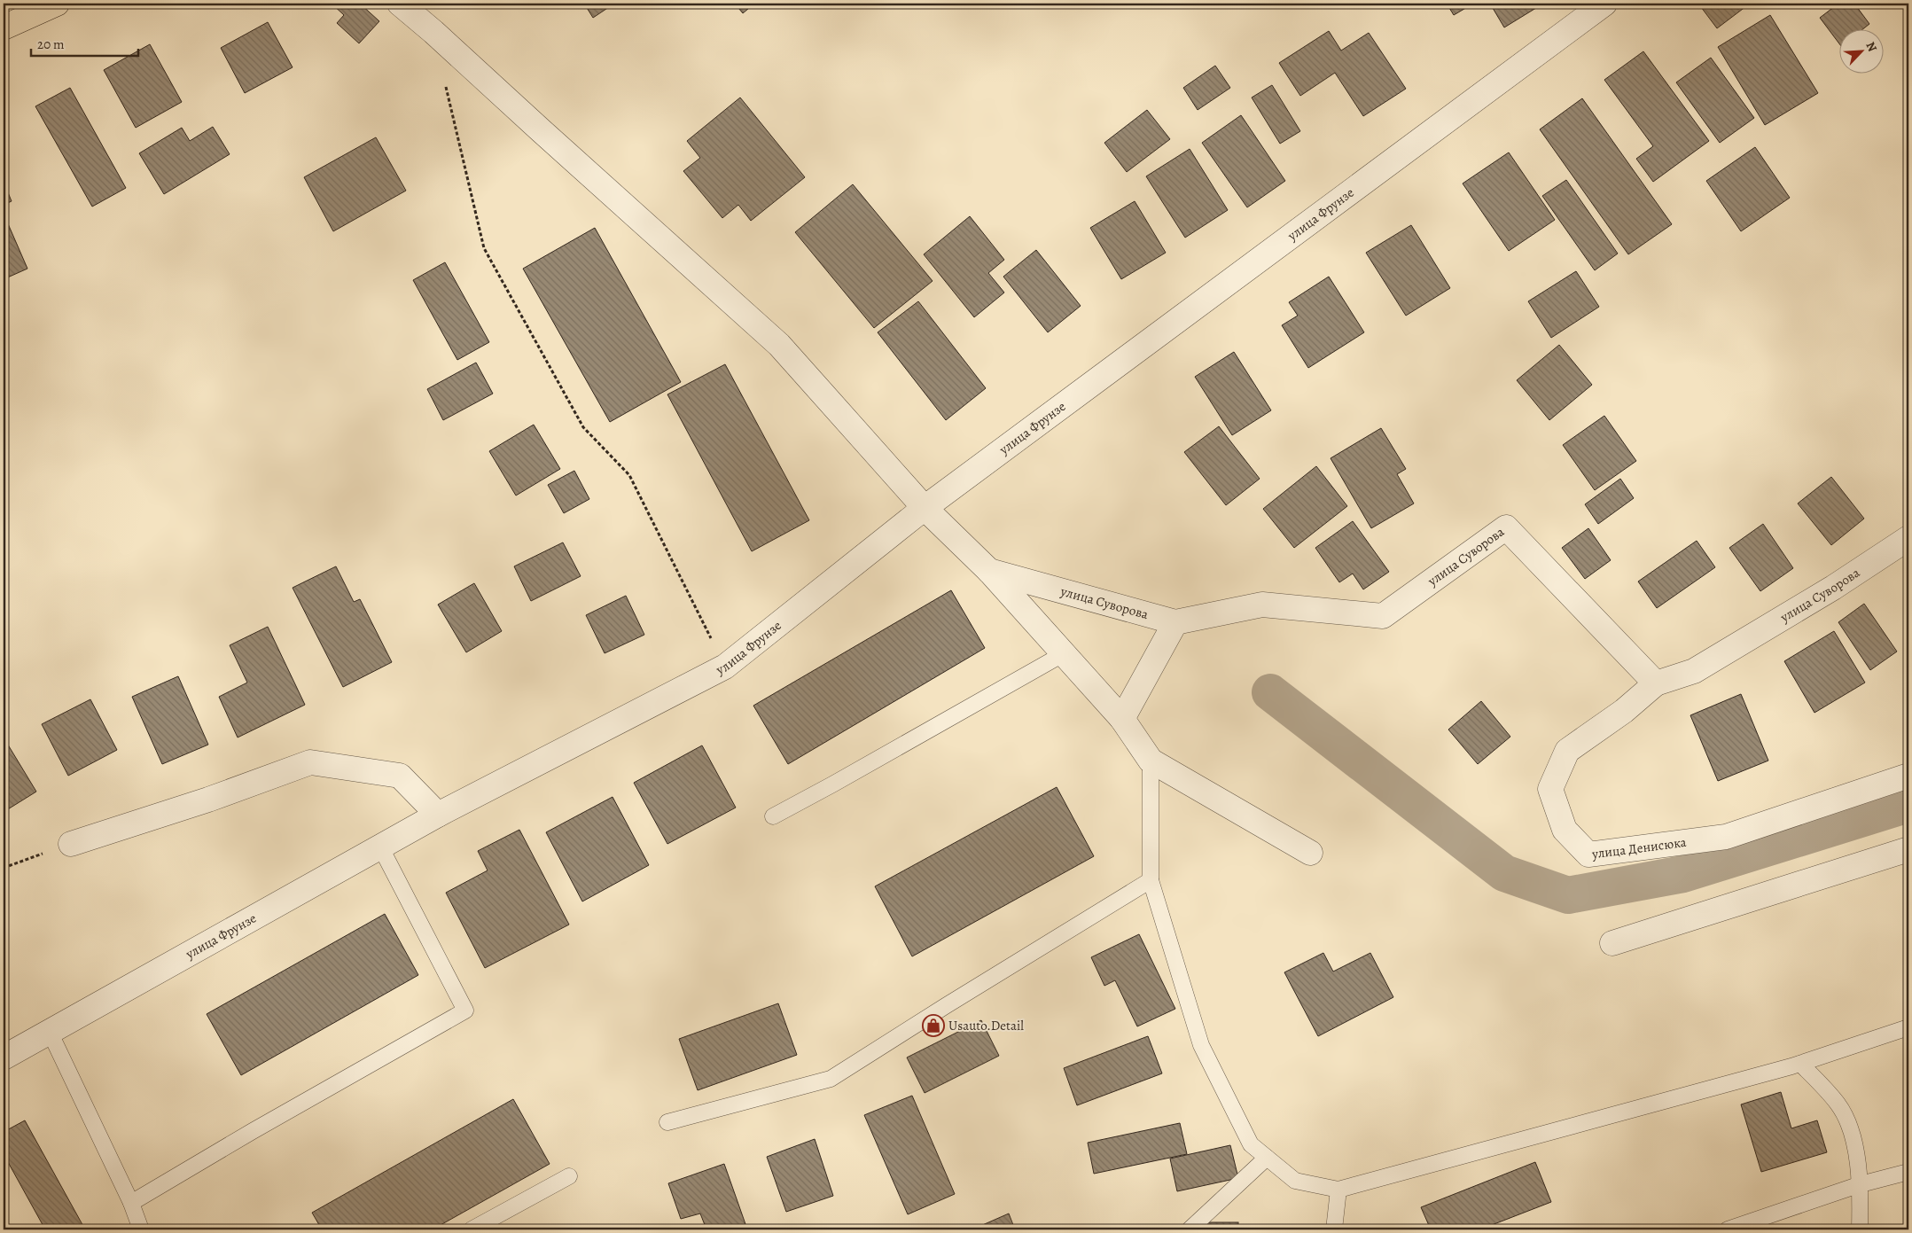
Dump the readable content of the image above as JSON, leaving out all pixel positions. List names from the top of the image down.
{
  "streets": {
    "street": ["улица Фрунзе", "улица Суворова", "улица Денисюка"]
  },
  "crossings": [
    ["улица Суворова", "улица Денисюка"]
  ],
  "places": {
    "shop": ["Usauto.Detail"]
  },
  "scale_bar": "20 m",
  "north": "top right"
}
